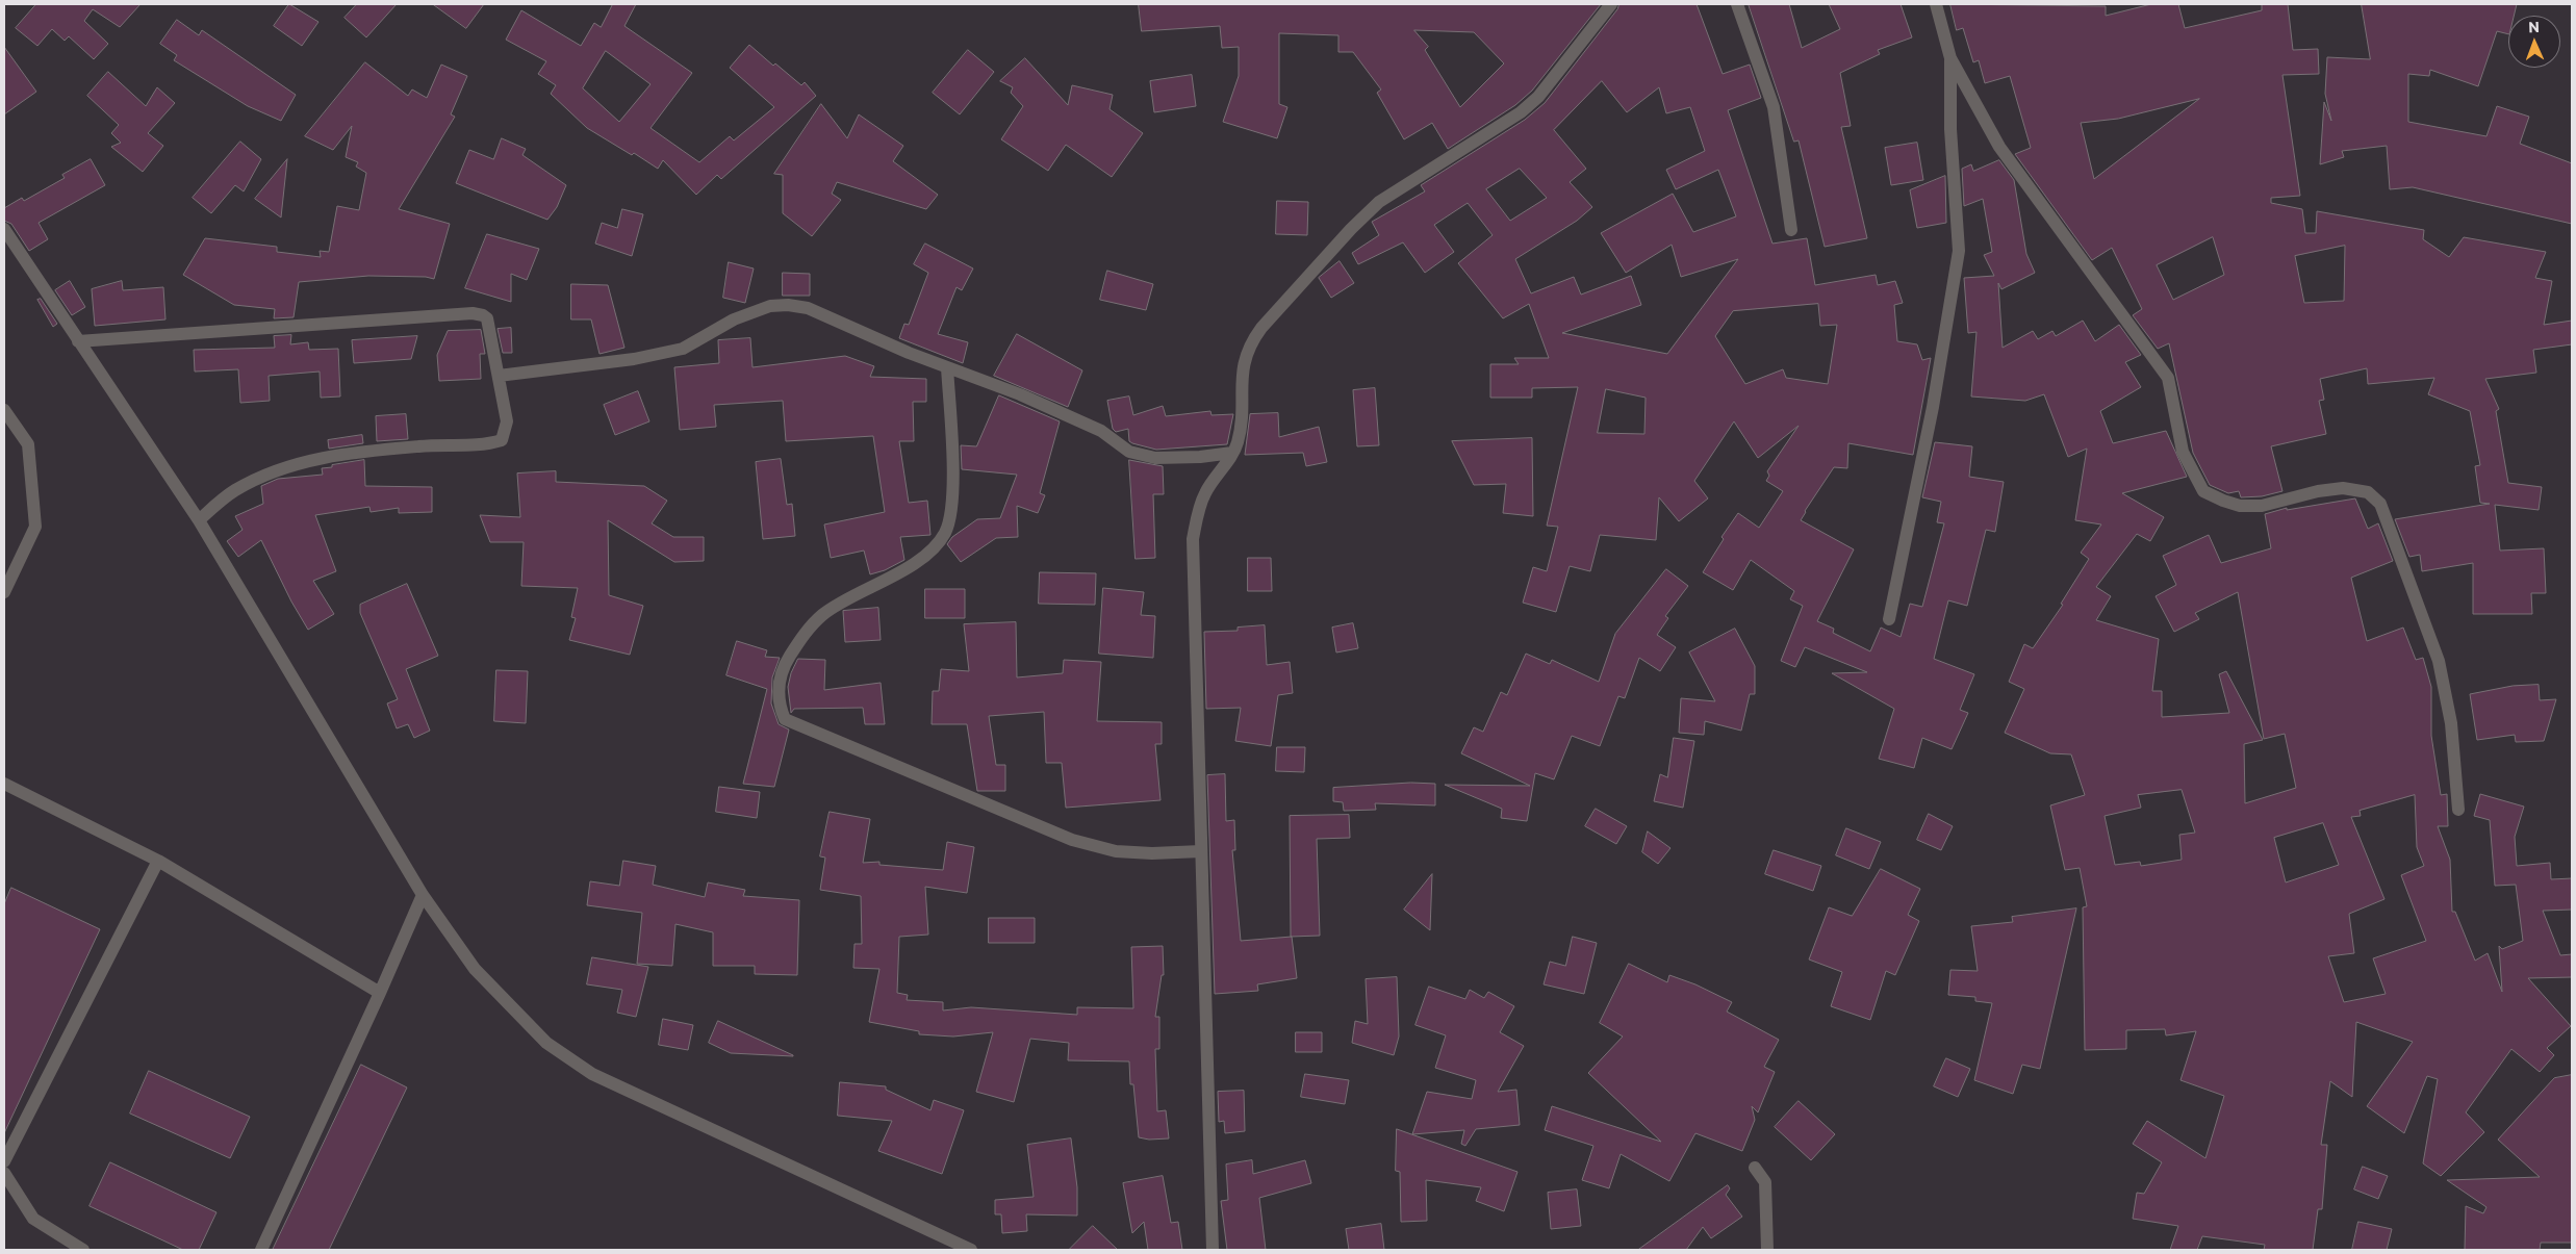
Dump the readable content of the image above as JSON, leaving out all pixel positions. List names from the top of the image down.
{
  "north": "top"
}
